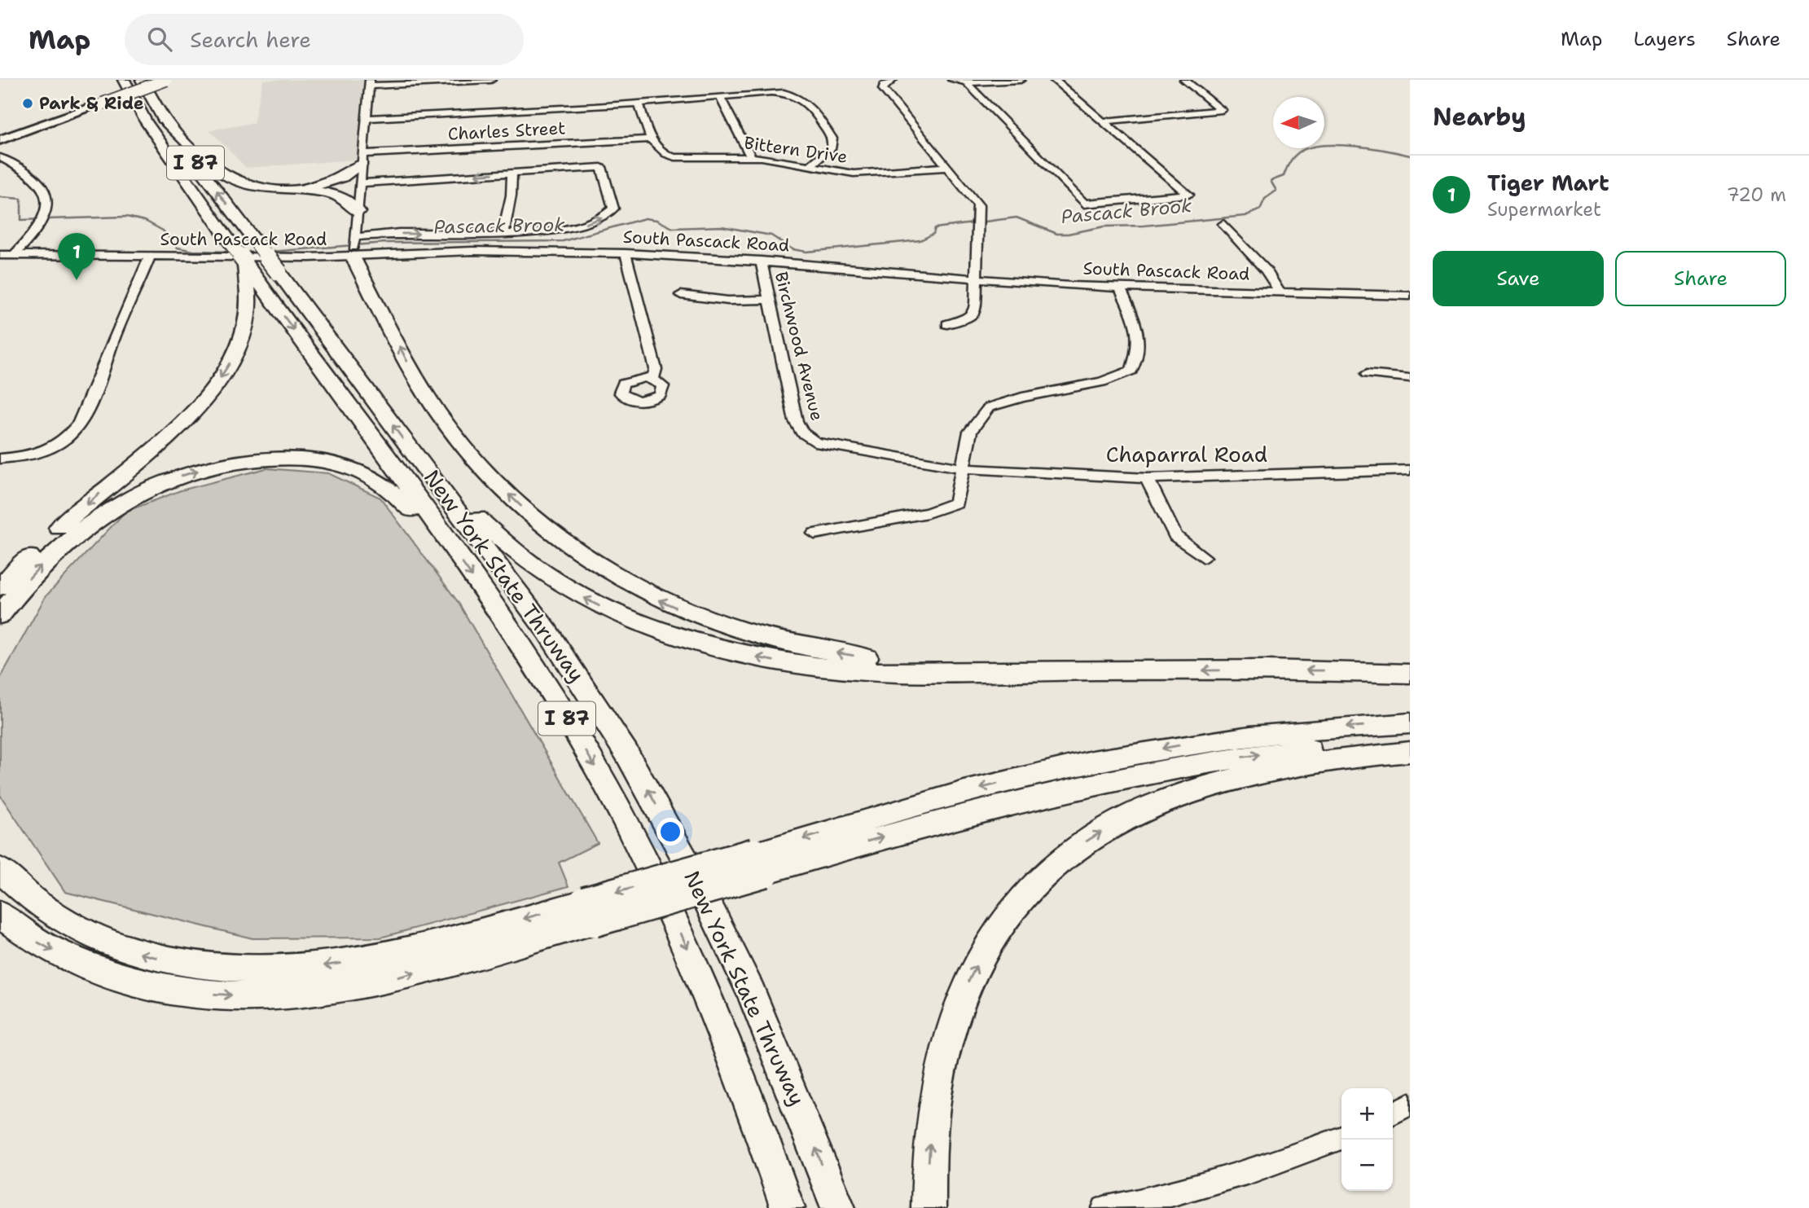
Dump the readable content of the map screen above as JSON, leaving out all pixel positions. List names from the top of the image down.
{
  "streets": {
    "highway": ["I 87", "New York State Thruway"],
    "street": [
      "Charles Street",
      "Bittern Drive",
      "South Pascack Road",
      "Birchwood Avenue",
      "Chaparral Road"
    ]
  },
  "crossings": [
    ["Charles Street", "Bittern Drive"],
    ["South Pascack Road", "Birchwood Avenue"],
    ["Birchwood Avenue", "Chaparral Road"]
  ],
  "water": ["Pascack Brook"],
  "places": ["Park & Ride"],
  "north": "left",
  "page": {
    "header": "Map",
    "search": "Search here",
    "nav": ["Map", "Layers", "Share"],
    "heading": "Nearby",
    "list": [
      {
        "mark": "1",
        "name": "Tiger Mart",
        "note": "Supermarket",
        "value": "720 m"
      }
    ],
    "pins": "1",
    "buttons": ["Save", "Share"],
    "map_buttons": ["+", "−"]
  }
}
